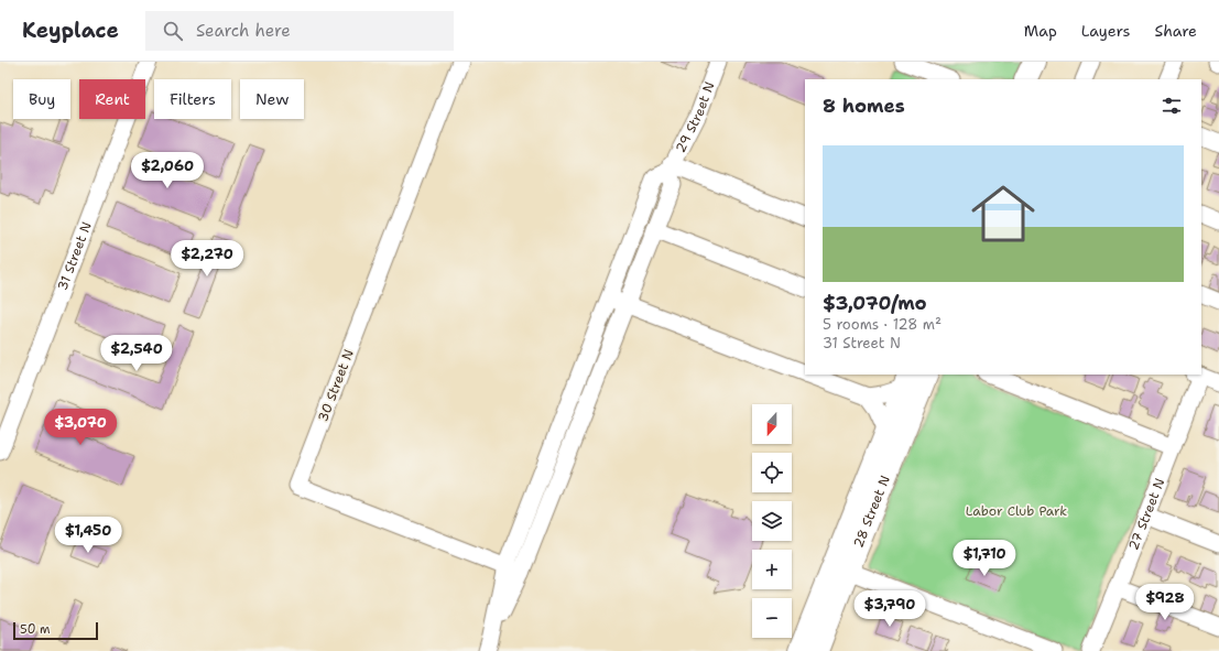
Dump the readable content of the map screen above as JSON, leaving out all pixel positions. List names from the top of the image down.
{
  "streets": {
    "main road": ["28 Street N"],
    "street": [
      "29 Street N",
      "31 Street N",
      "30 Street N",
      "27 Street N"
    ]
  },
  "parks": ["Labor Club Park"],
  "scale_bar": "50 m",
  "north": "bottom",
  "page": {
    "header": "Keyplace",
    "search": "Search here",
    "nav": ["Map", "Layers", "Share"],
    "chip": [
      "Buy",
      "Rent",
      "Filters",
      "New"
    ],
    "heading": "8 homes",
    "list": [
      {
        "name": "$3,070/mo",
        "note": "5 rooms · 128 m² · 31 Street N"
      }
    ],
    "price": [
      "$2,060",
      "$2,270",
      "$2,540",
      "$3,070",
      "$1,450",
      "$1,710",
      "$928",
      "$3,790"
    ],
    "map_buttons": ["+", "−"],
    "scale": "50 m"
  }
}
